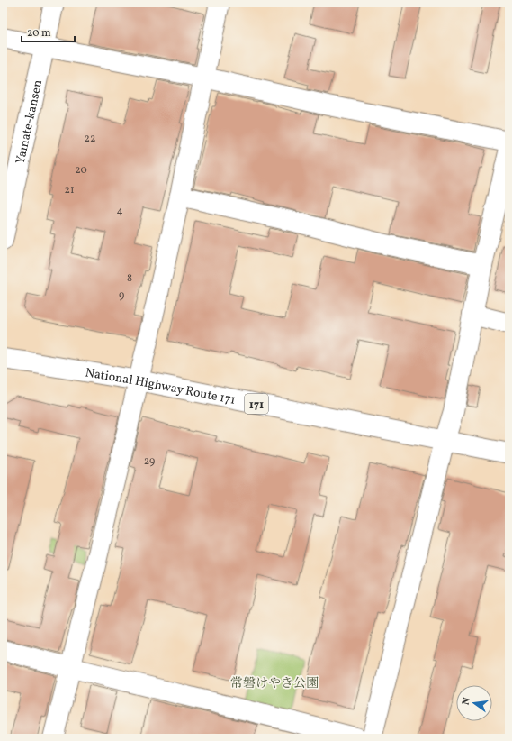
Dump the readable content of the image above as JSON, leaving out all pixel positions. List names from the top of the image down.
{
  "streets": {
    "main road": ["Yamate-kansen", "National Highway Route 171", "171"]
  },
  "parks": ["常磐けやき公園"],
  "house_numbers": [
    "22",
    "20",
    "21",
    "4",
    "8",
    "9",
    "29"
  ],
  "scale_bar": "20 m",
  "north": "left"
}
